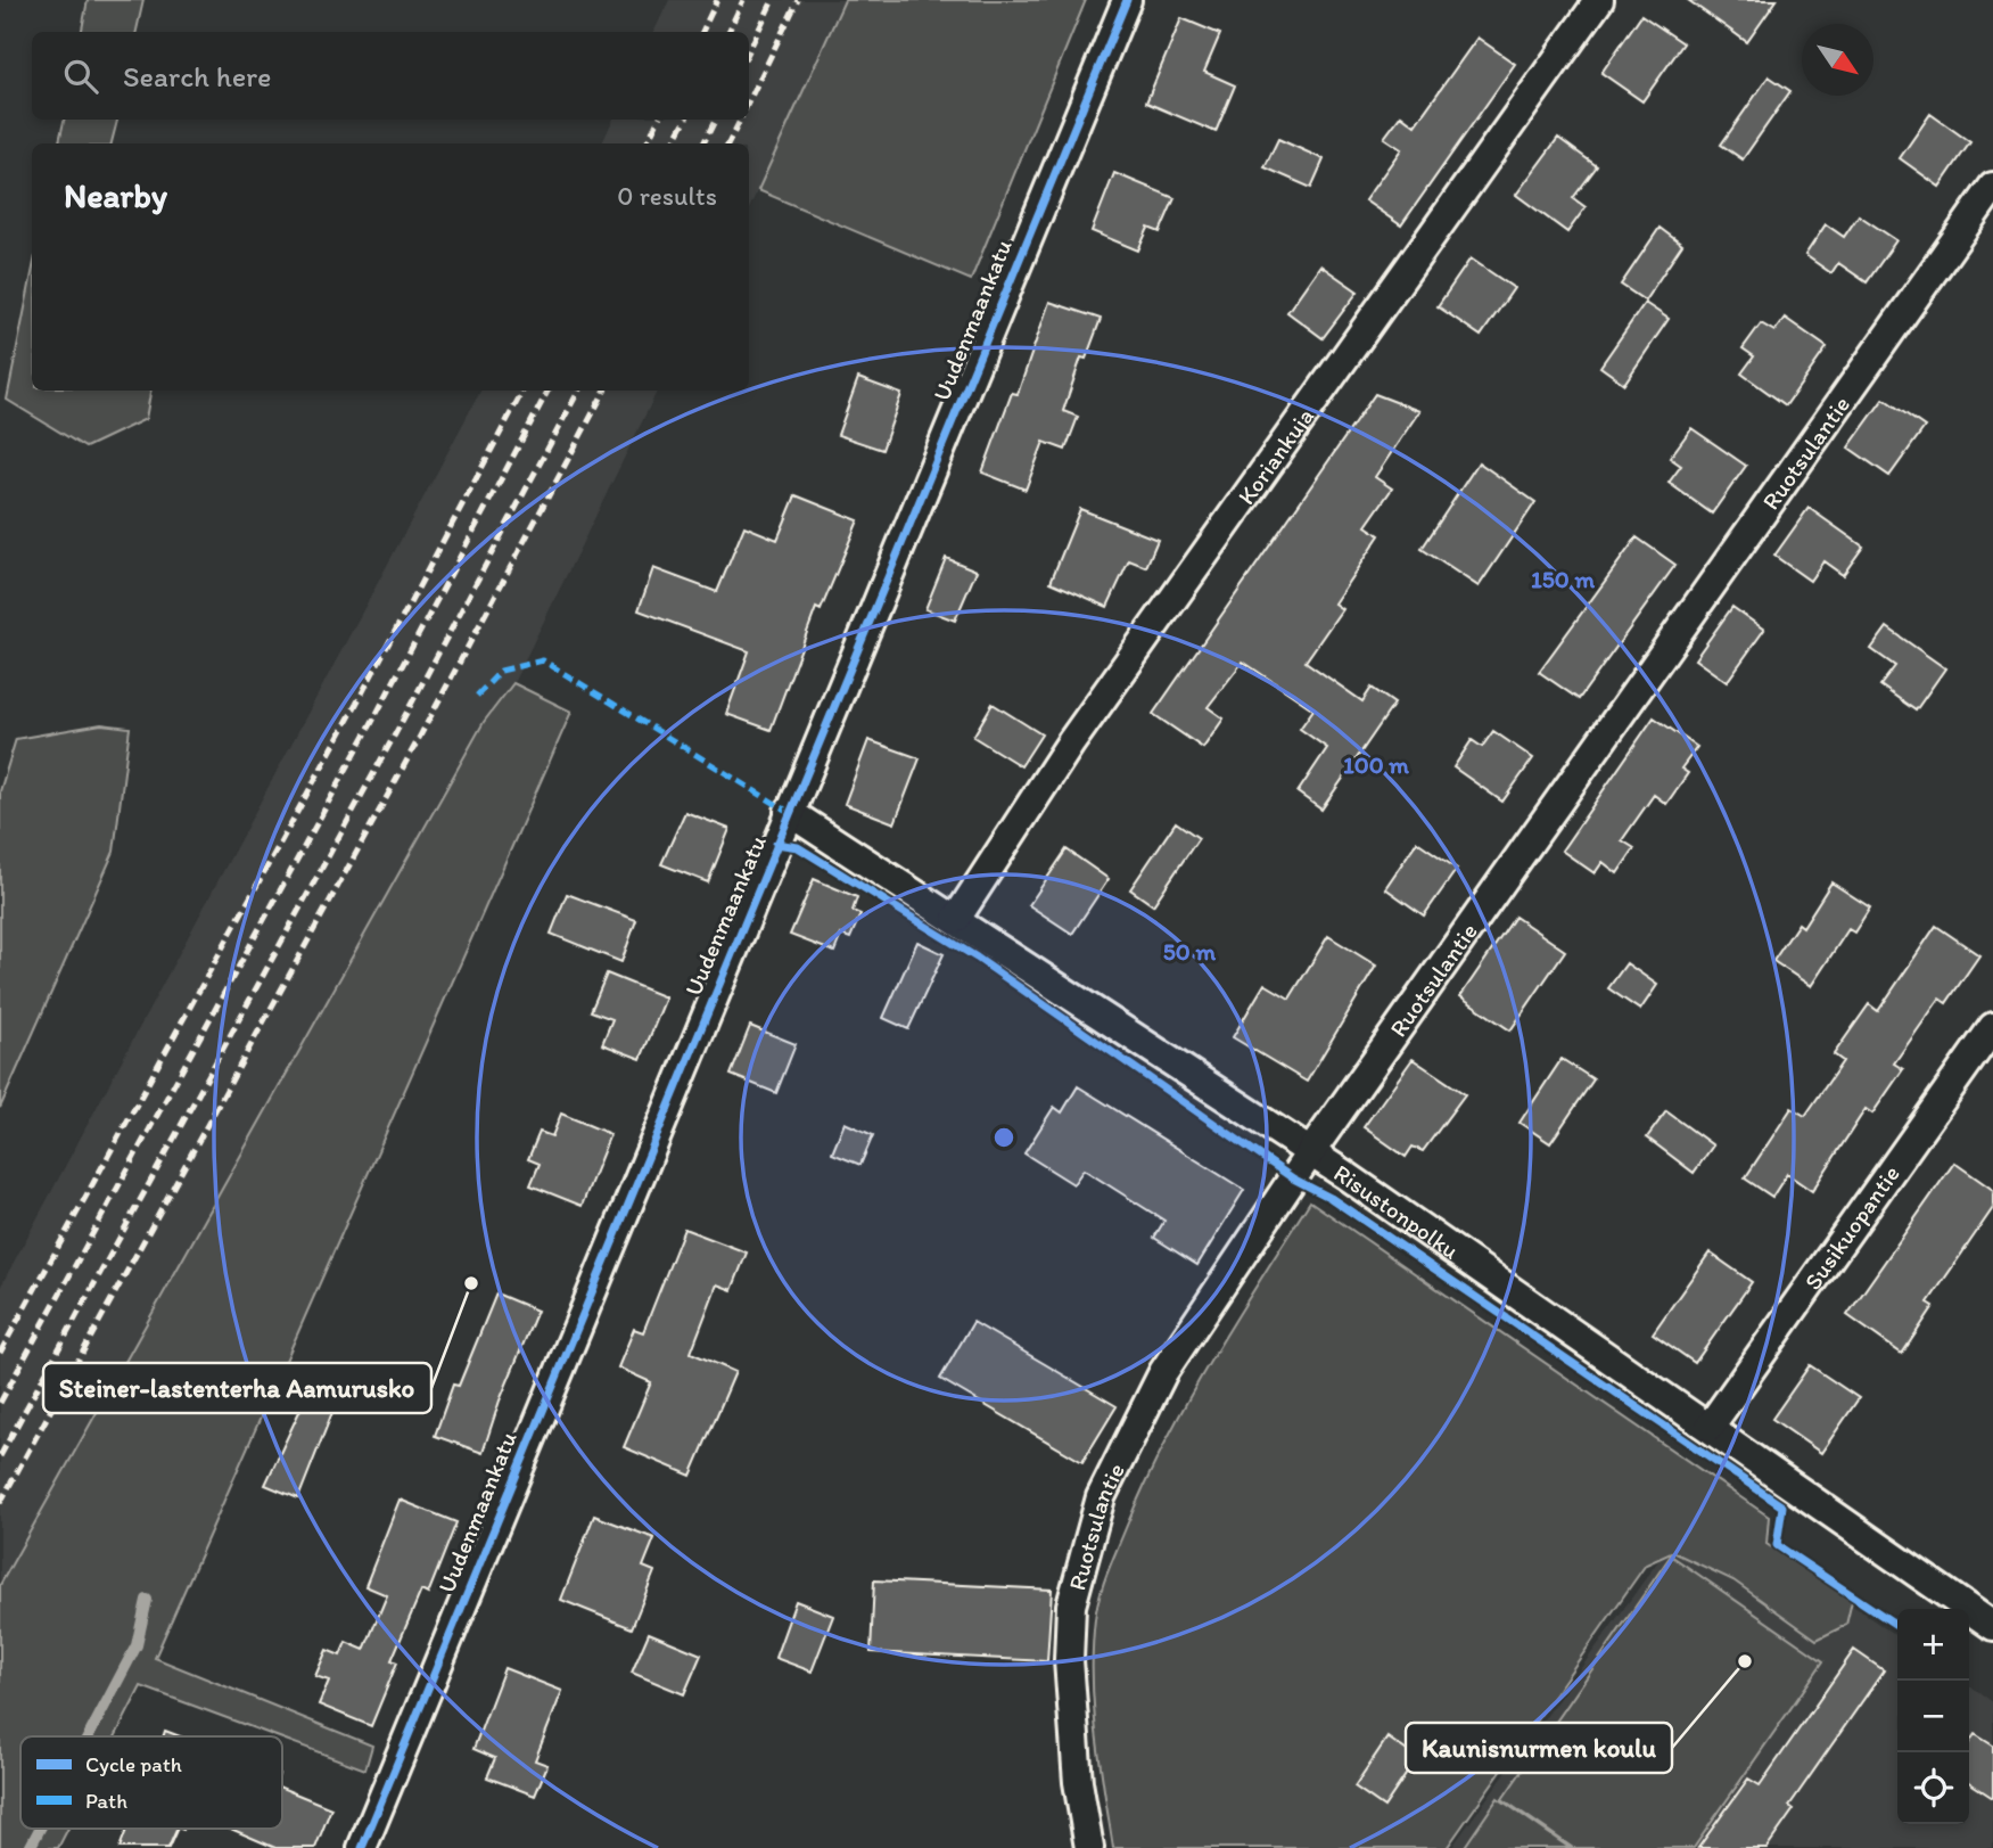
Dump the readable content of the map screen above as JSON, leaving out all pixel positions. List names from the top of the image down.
{
  "streets": {
    "street": [
      "Uudenmaankatu",
      "Ruotsulantie",
      "Koriankuja",
      "Risustonpolku",
      "Susikuopantie"
    ]
  },
  "crossings": [
    ["Uudenmaankatu", "Risustonpolku"],
    ["Ruotsulantie", "Risustonpolku"],
    ["Koriankuja", "Risustonpolku"],
    ["Risustonpolku", "Susikuopantie"]
  ],
  "places": ["Steiner-lastenterha Aamurusko", "Kaunisnurmen koulu"],
  "legend": ["Cycle path", "Path"],
  "north": "bottom right",
  "page": {
    "search": "Search here",
    "heading": ["Nearby", "0 results"],
    "map_buttons": ["+", "−"]
  },
  "rings": ["150 m", "100 m", "50 m"]
}
